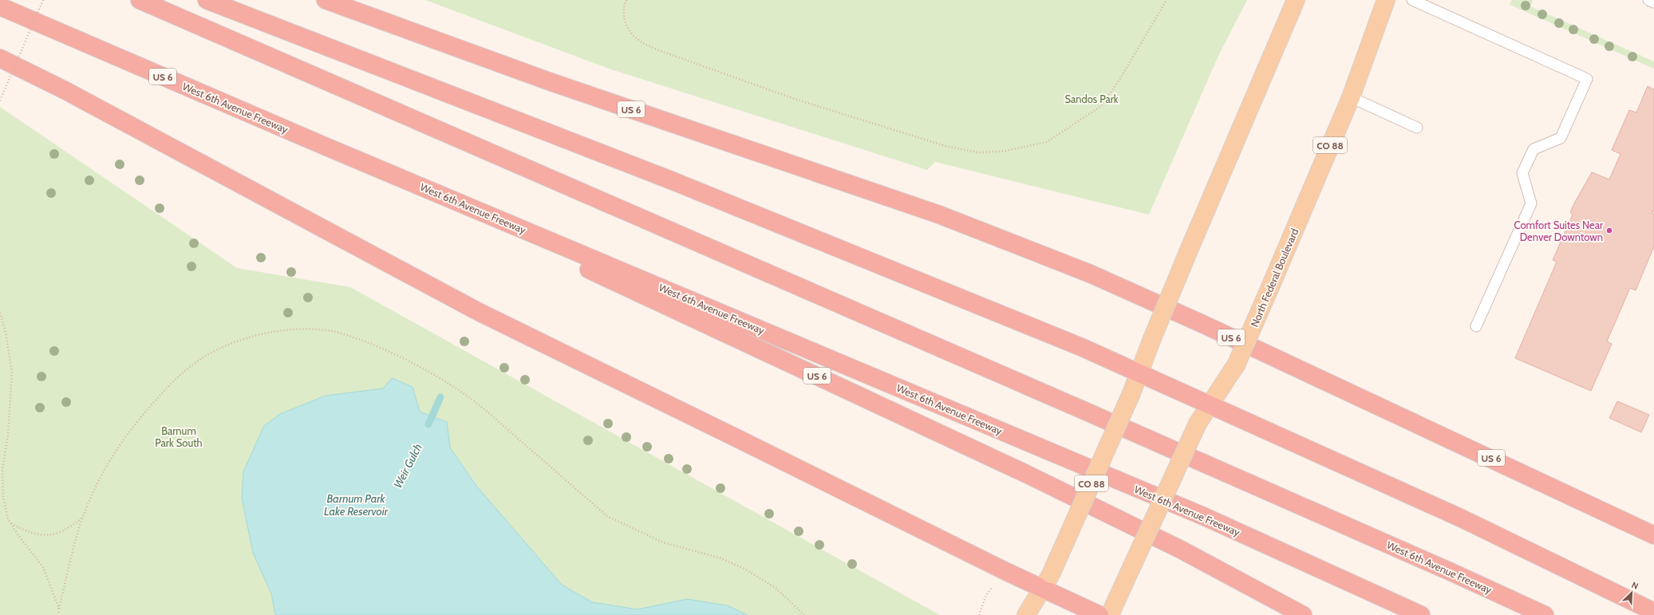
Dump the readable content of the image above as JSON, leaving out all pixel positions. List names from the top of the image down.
{
  "streets": {
    "highway": ["US 6", "West 6th Avenue Freeway"],
    "main road": ["CO 88", "North Federal Boulevard"]
  },
  "crossings": [
    ["US 6", "West 6th Avenue Freeway"]
  ],
  "water": ["Weir Gulch", "Barnum Park Lake Reservoir"],
  "parks": ["Sandos Park", "Barnum Park South"],
  "places": ["Comfort Suites Near Denver Downtown"],
  "north": "top right"
}
